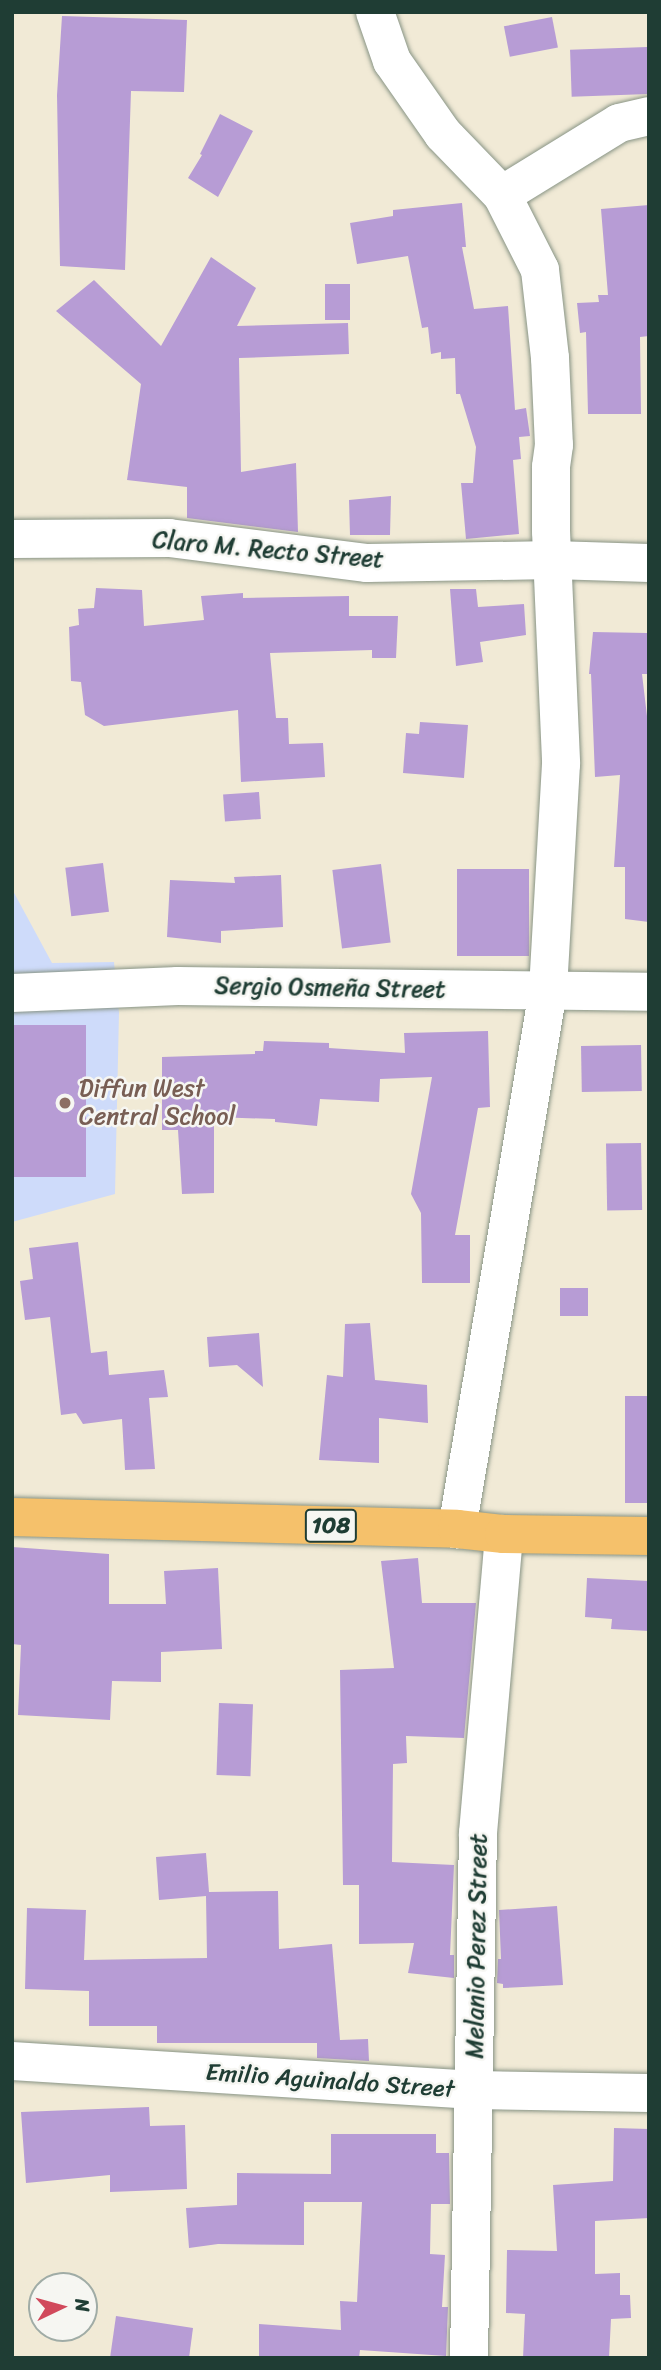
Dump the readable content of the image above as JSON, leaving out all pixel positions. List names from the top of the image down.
{
  "streets": {
    "main road": ["108"],
    "street": [
      "Claro M. Recto Street",
      "Sergio Osmeña Street",
      "Melanio Perez Street",
      "Emilio Aguinaldo Street"
    ]
  },
  "crossings": [
    ["108", "Melanio Perez Street"],
    ["Melanio Perez Street", "Emilio Aguinaldo Street"]
  ],
  "places": ["Diffun West Central School"],
  "north": "right"
}
